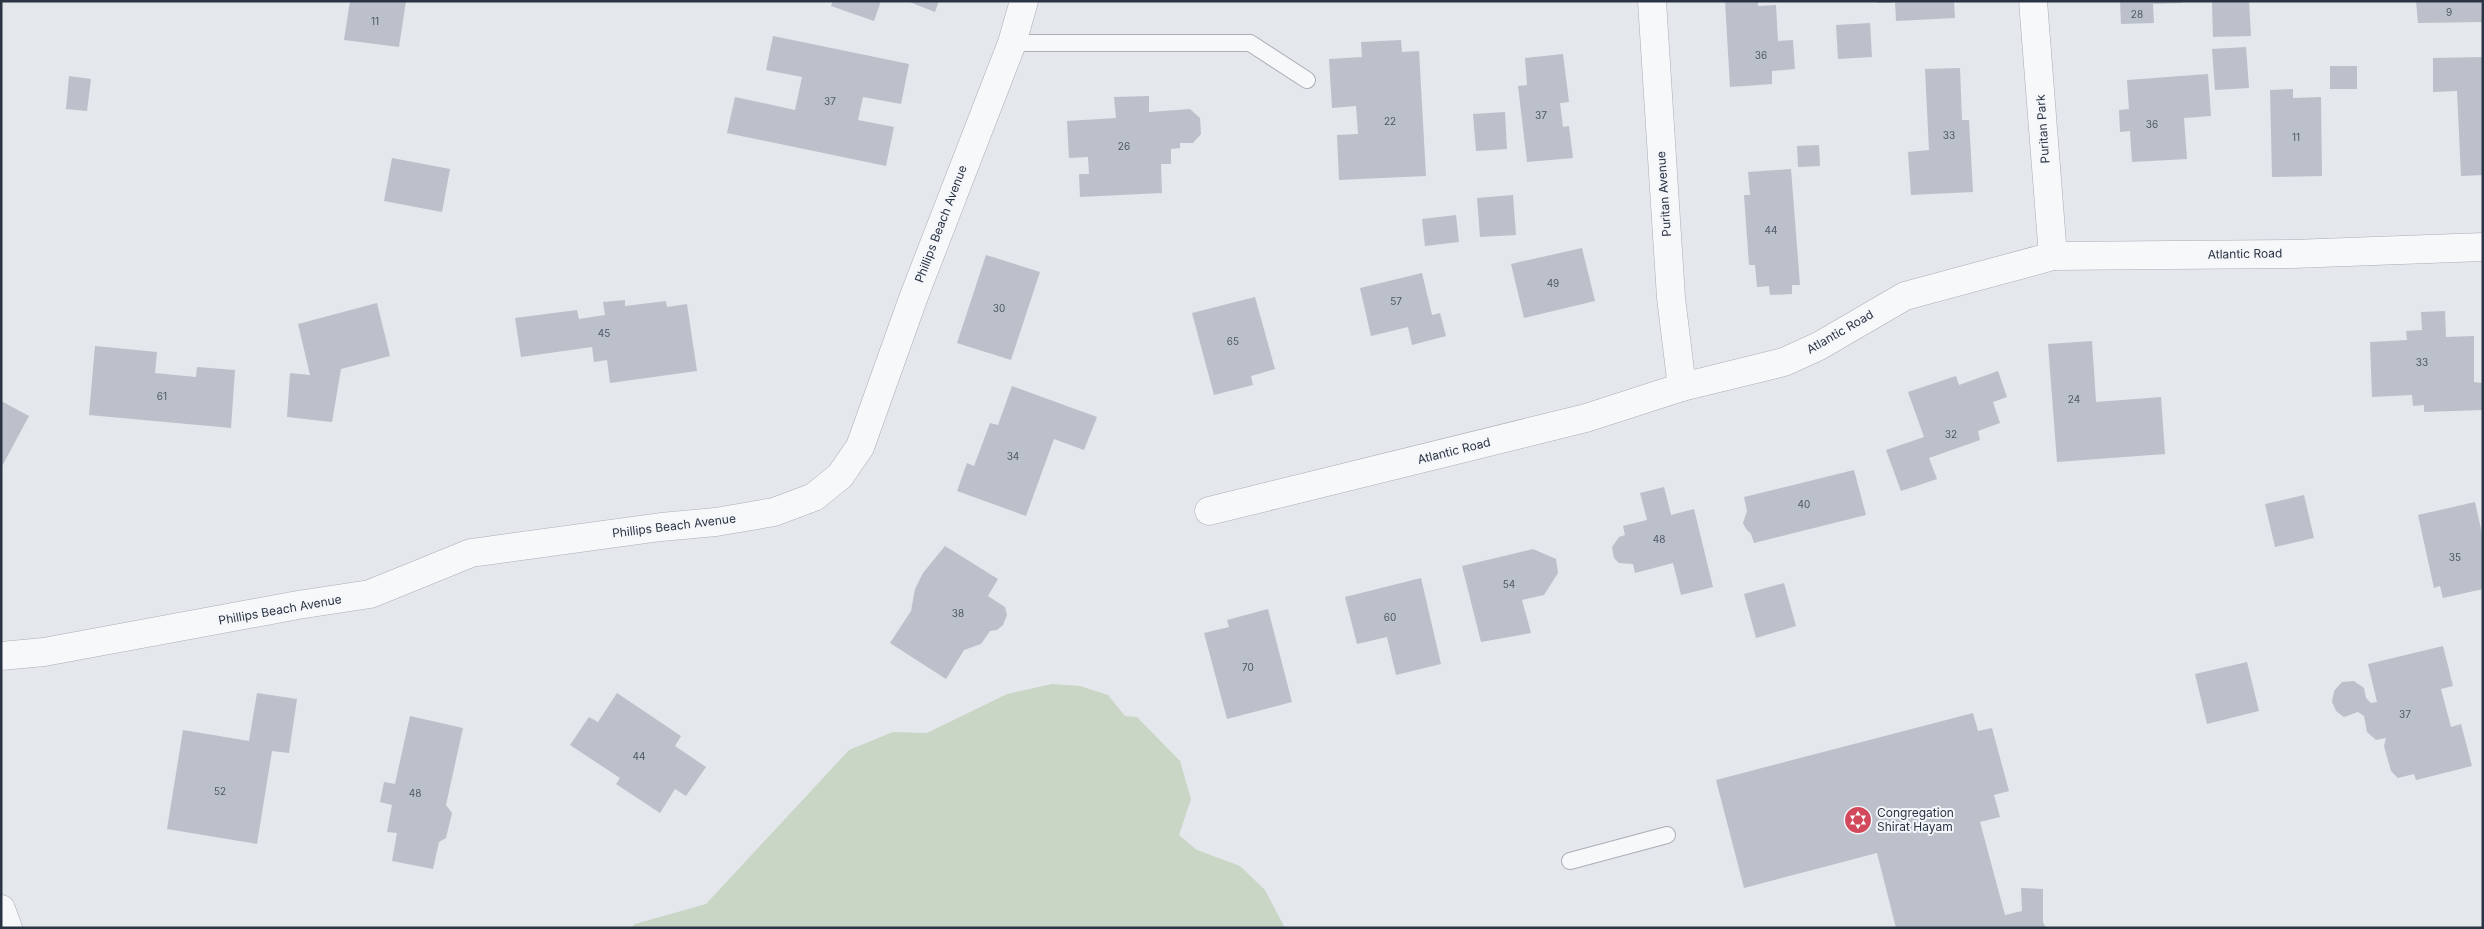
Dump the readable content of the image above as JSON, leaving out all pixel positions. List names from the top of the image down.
{
  "streets": {
    "street": [
      "Puritan Park",
      "Puritan Avenue",
      "Phillips Beach Avenue",
      "Atlantic Road"
    ]
  },
  "crossings": [
    ["Puritan Park", "Atlantic Road"],
    ["Puritan Avenue", "Atlantic Road"]
  ],
  "places": {
    "synagogue": ["Congregation Shirat Hayam"]
  },
  "house_numbers": [
    "9",
    "28",
    "11",
    "36",
    "37",
    "37",
    "22",
    "36",
    "33",
    "11",
    "26",
    "44",
    "49",
    "57",
    "30",
    "45",
    "65",
    "33",
    "61",
    "24",
    "32",
    "34",
    "40",
    "48",
    "35",
    "54",
    "38",
    "60",
    "70",
    "37",
    "44",
    "52",
    "48"
  ]
}
